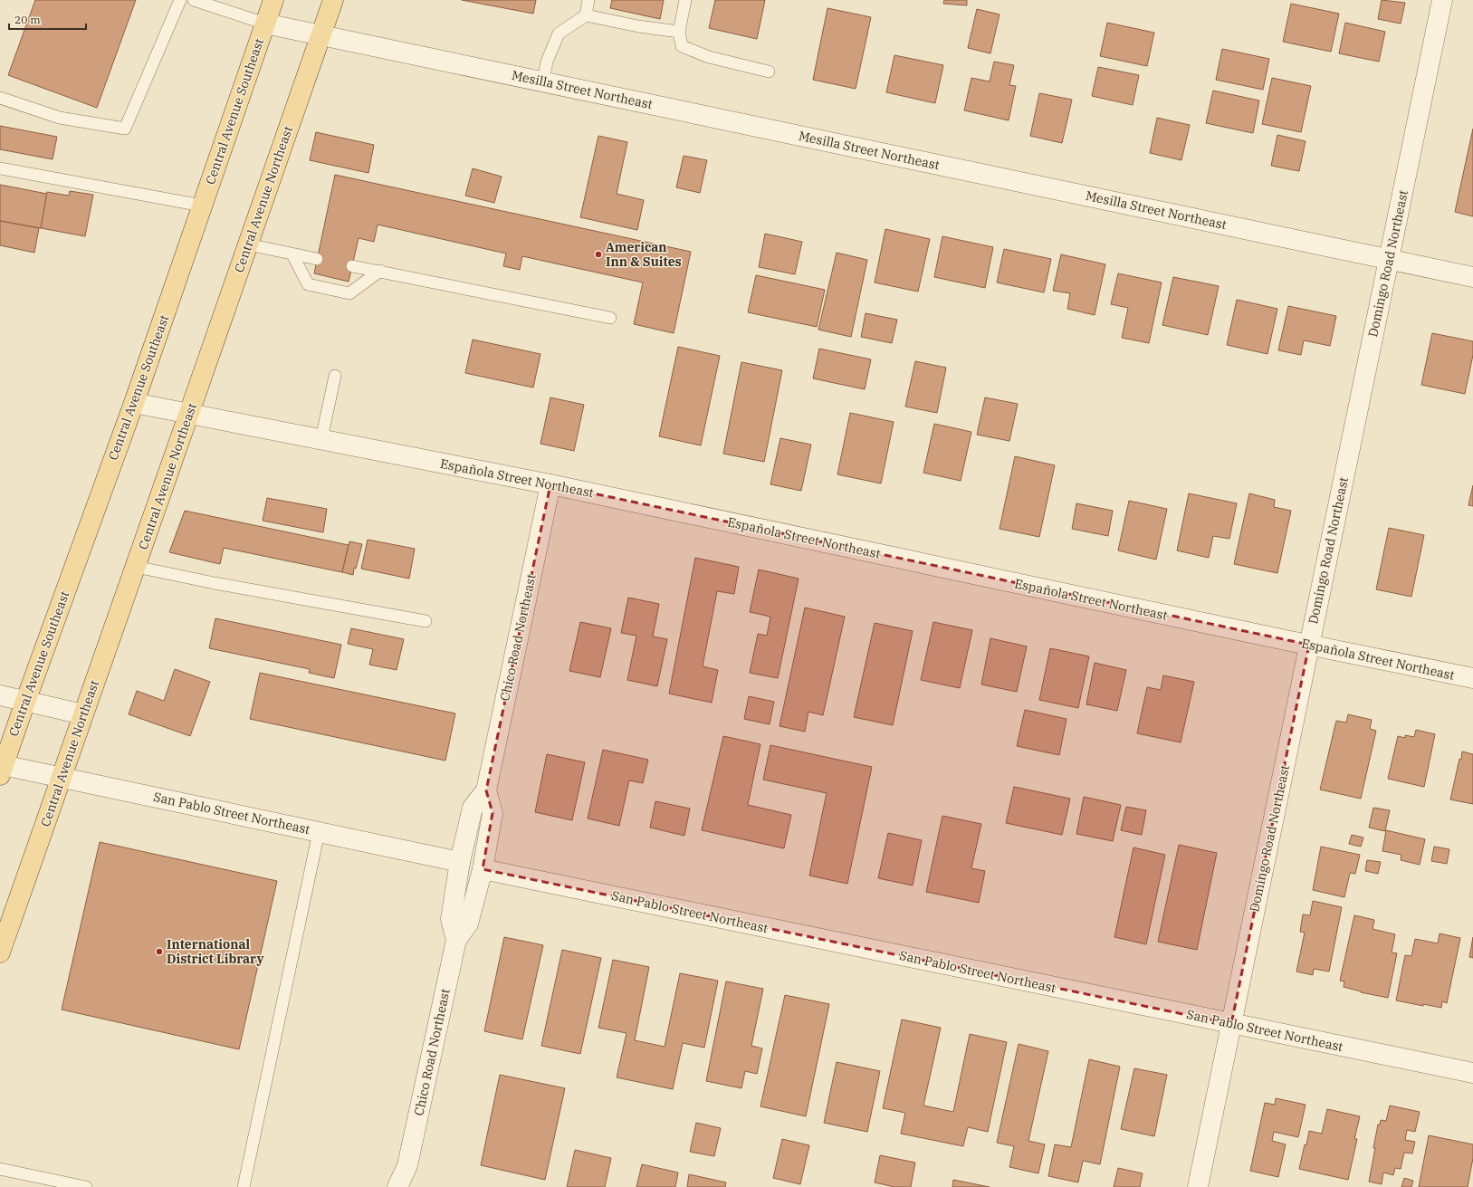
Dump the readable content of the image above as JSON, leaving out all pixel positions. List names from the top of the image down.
{
  "streets": {
    "main road": ["Central Avenue Southeast", "Central Avenue Northeast"],
    "street": [
      "Mesilla Street Northeast",
      "Domingo Road Northeast",
      "Española Street Northeast",
      "Chico Road Northeast",
      "San Pablo Street Northeast"
    ]
  },
  "crossings": [
    ["Mesilla Street Northeast", "Central Avenue Southeast"],
    ["Mesilla Street Northeast", "Central Avenue Northeast"],
    ["Mesilla Street Northeast", "Domingo Road Northeast"],
    ["Central Avenue Southeast", "Española Street Northeast"],
    ["Central Avenue Southeast", "San Pablo Street Northeast"],
    ["Central Avenue Northeast", "Española Street Northeast"],
    ["Central Avenue Northeast", "San Pablo Street Northeast"],
    ["Domingo Road Northeast", "Española Street Northeast"],
    ["Domingo Road Northeast", "San Pablo Street Northeast"],
    ["Española Street Northeast", "Chico Road Northeast"],
    ["Chico Road Northeast", "San Pablo Street Northeast"]
  ],
  "places": ["American Inn & Suites", "International District Library"],
  "scale_bar": "20 m"
}
